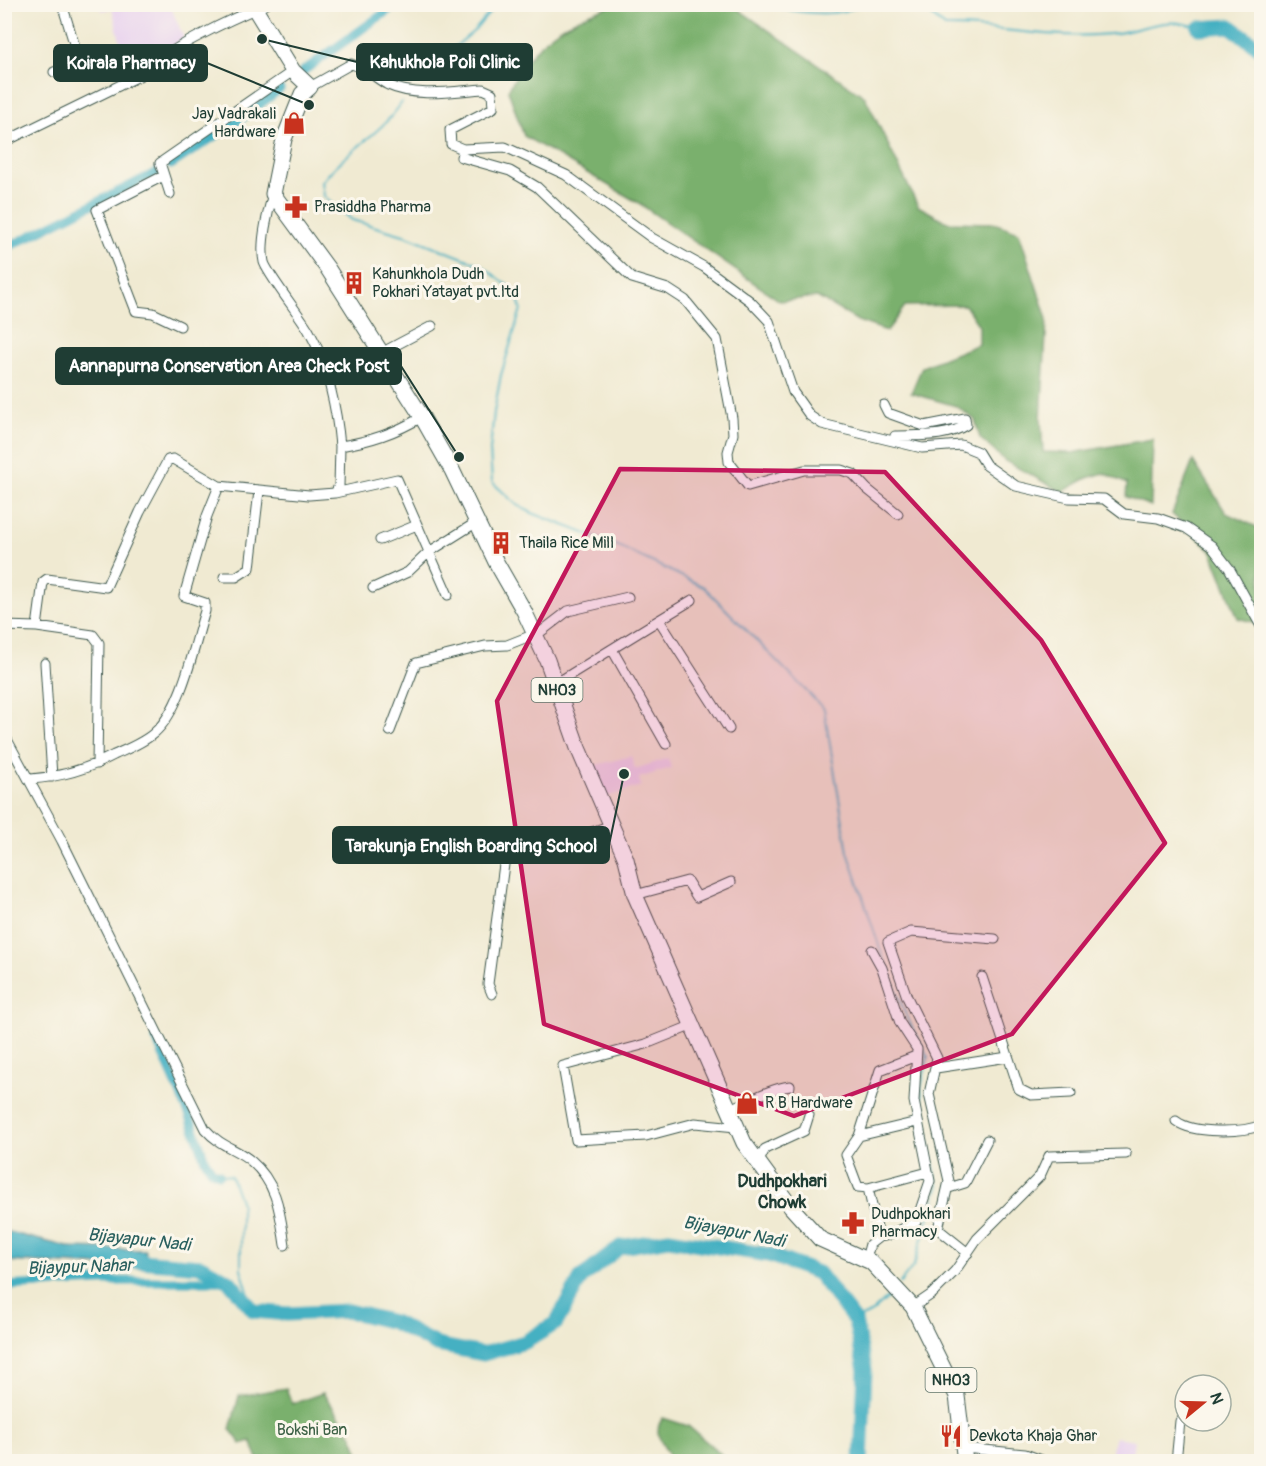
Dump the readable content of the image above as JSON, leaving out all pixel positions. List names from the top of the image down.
{
  "streets": {
    "main road": ["NH03"]
  },
  "districts": ["Dudhpokhari Chowk"],
  "water": ["Bijayapur Nadi", "Bijaypur Nahar"],
  "parks": ["Bokshi Ban"],
  "places": {
    "other": [
      "Kahukhola Poli Clinic",
      "Koirala Pharmacy",
      "Aannapurna Conservation Area Check Post",
      "Tarakunja English Boarding School"
    ],
    "shop": ["Jay Vadrakali Hardware", "R B Hardware"],
    "pharmacy": ["Prasiddha Pharma", "Dudhpokhari Pharmacy"],
    "building": ["Kahunkhola Dudh Pokhari Yatayat pvt.ltd", "Thaila Rice Mill"],
    "restaurant": ["Devkota Khaja Ghar"]
  },
  "north": "right"
}
